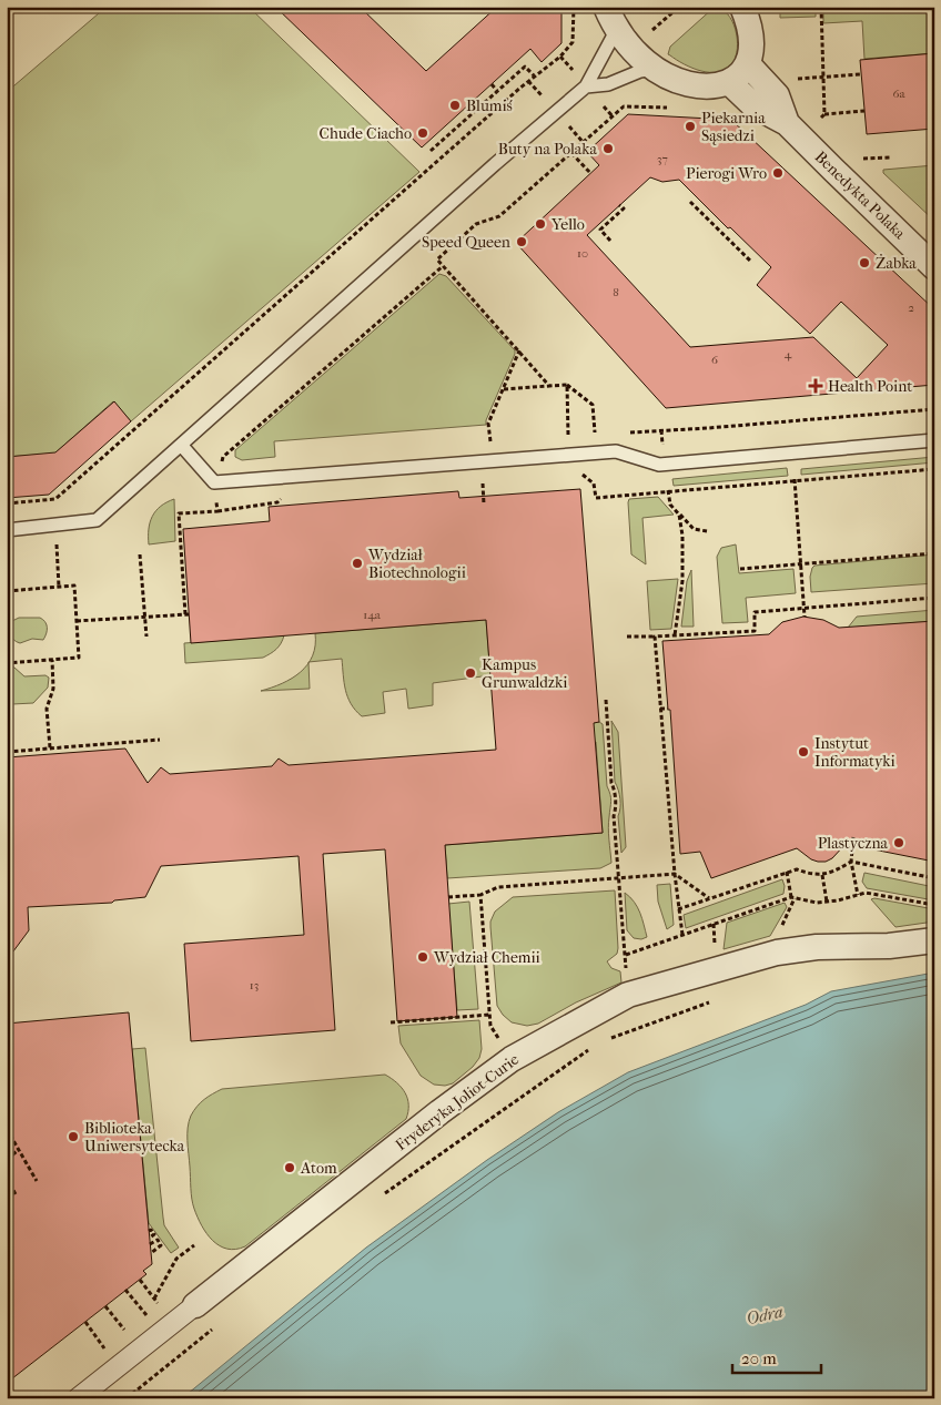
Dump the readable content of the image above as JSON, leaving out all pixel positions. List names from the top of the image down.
{
  "streets": {
    "street": ["Benedykta Polaka", "Fryderyka Joliot-Curie"]
  },
  "water": ["Odra"],
  "places": {
    "other": [
      "Blumiś",
      "Piekarnia Sąsiedzi",
      "Chude Ciacho",
      "Buty na Polaka",
      "Pierogi Wro",
      "Yello",
      "Speed Queen",
      "Żabka",
      "Wydział Biotechnologii",
      "Kampus Grunwaldzki",
      "Instytut Informatyki",
      "Plastyczna",
      "Wydział Chemii",
      "Biblioteka Uniwersytecka",
      "Atom"
    ],
    "health": ["Health Point"]
  },
  "house_numbers": [
    "6a",
    "37",
    "10",
    "8",
    "2",
    "4",
    "6",
    "14a",
    "13"
  ],
  "scale_bar": "20 m"
}
